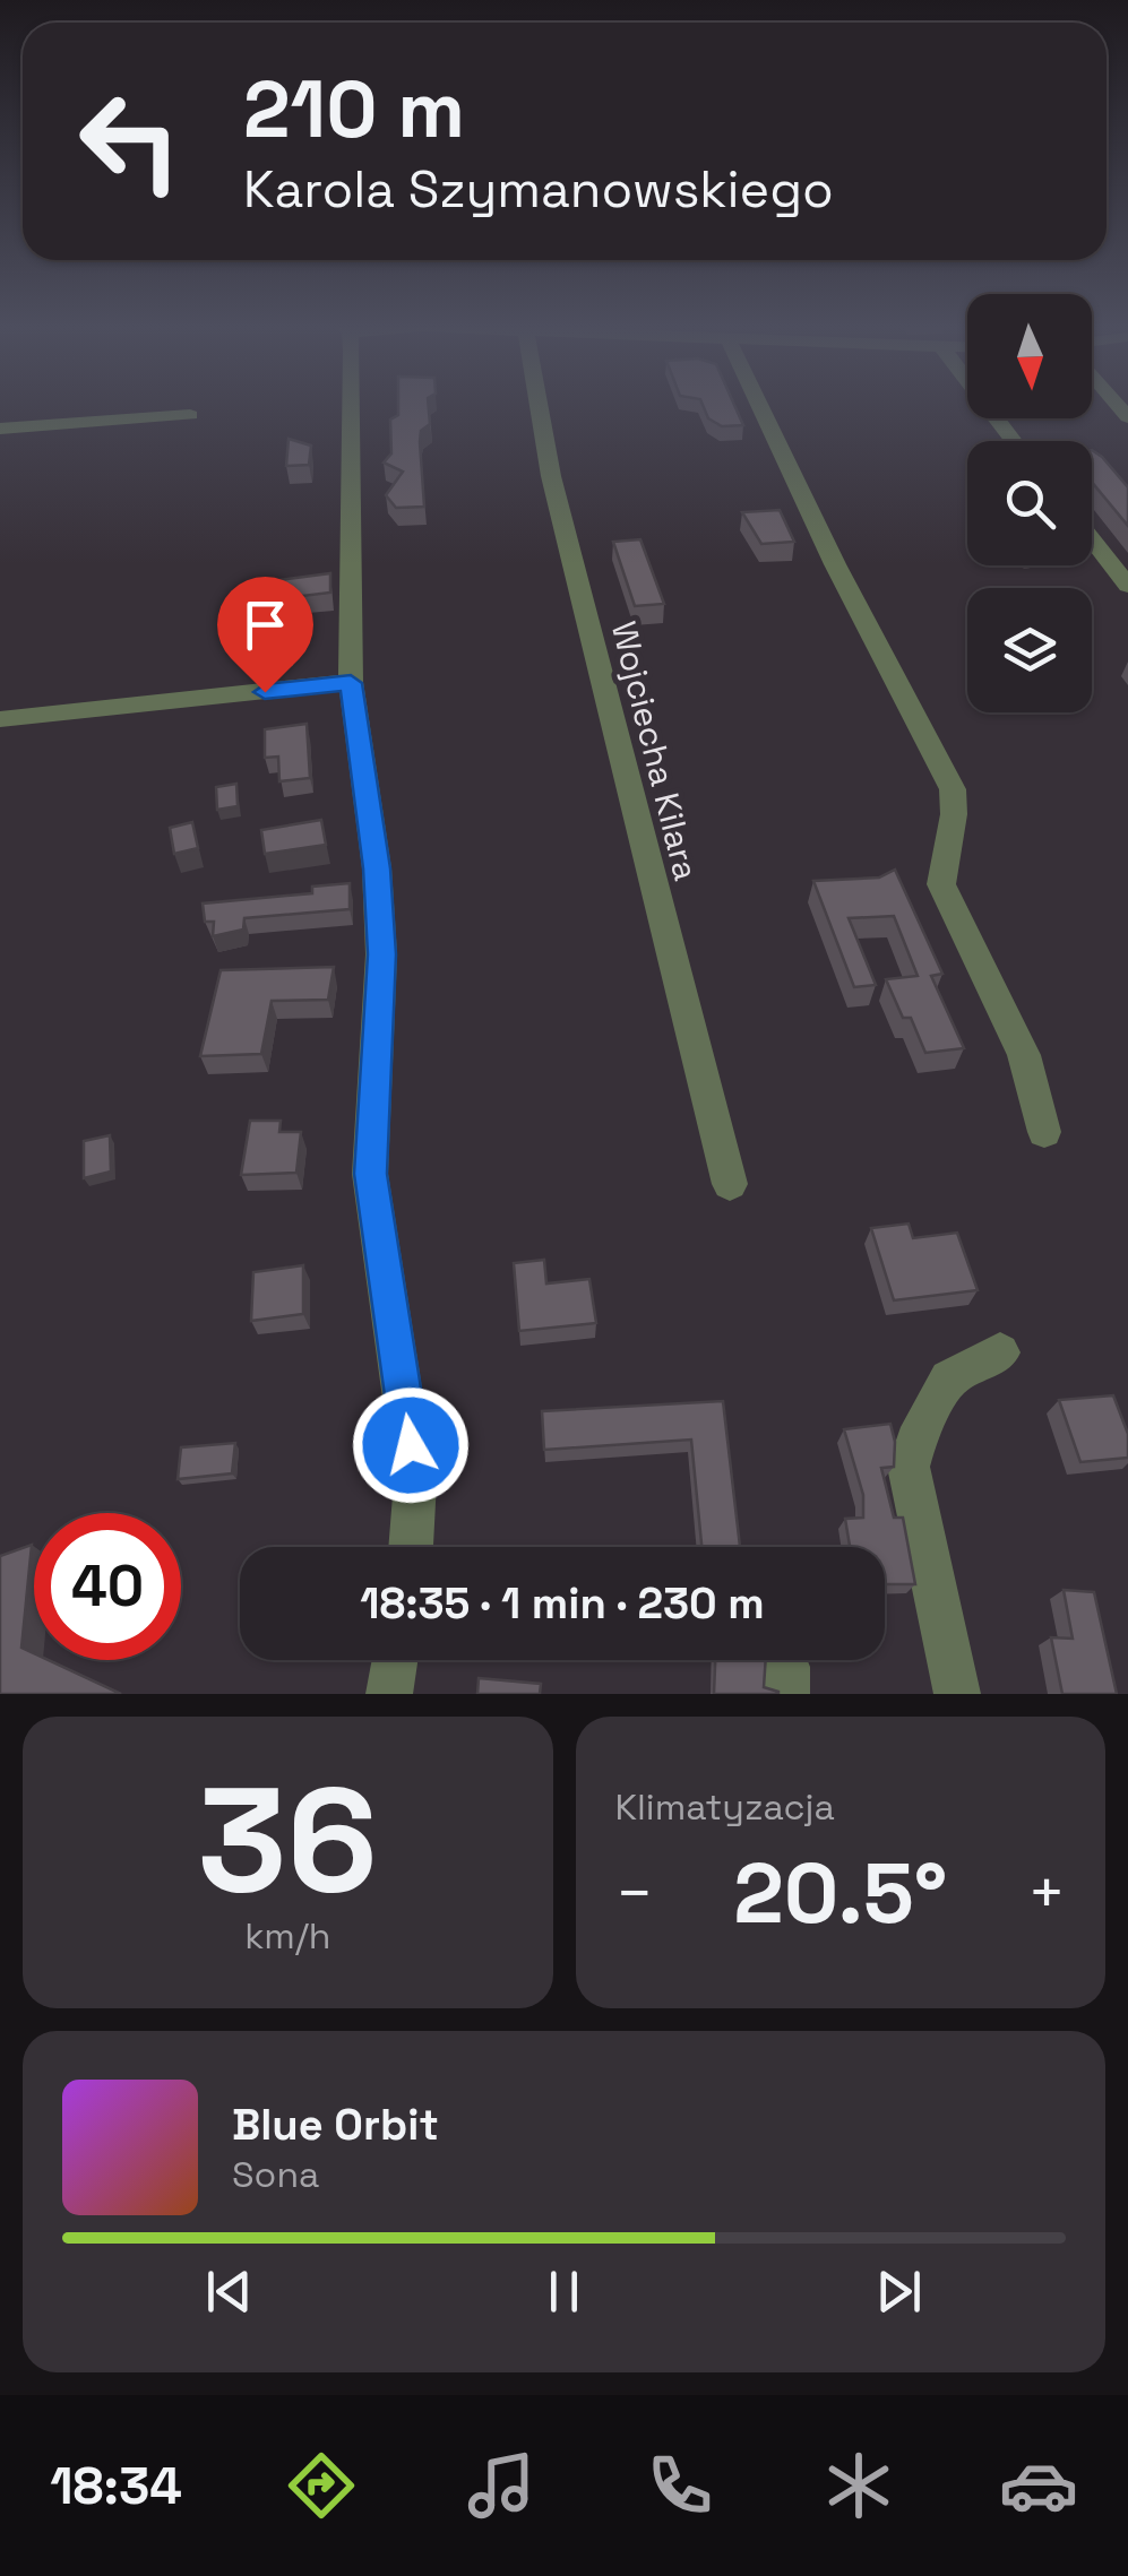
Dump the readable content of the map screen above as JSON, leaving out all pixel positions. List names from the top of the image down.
{
  "streets": {
    "street": ["Wojciecha Kilara"]
  },
  "north": "bottom",
  "page": {
    "turn": ["210 m", "Karola Szymanowskiego"],
    "limit": "40",
    "trip": "18:35 · 1 min · 230 m",
    "tile": [
      ["36", "km/h"],
      "Klimatyzacja"
    ],
    "heat": ["−", "20.5°", "+"],
    "song": ["Blue Orbit", "Sona"],
    "tabs": "18:34"
  }
}
